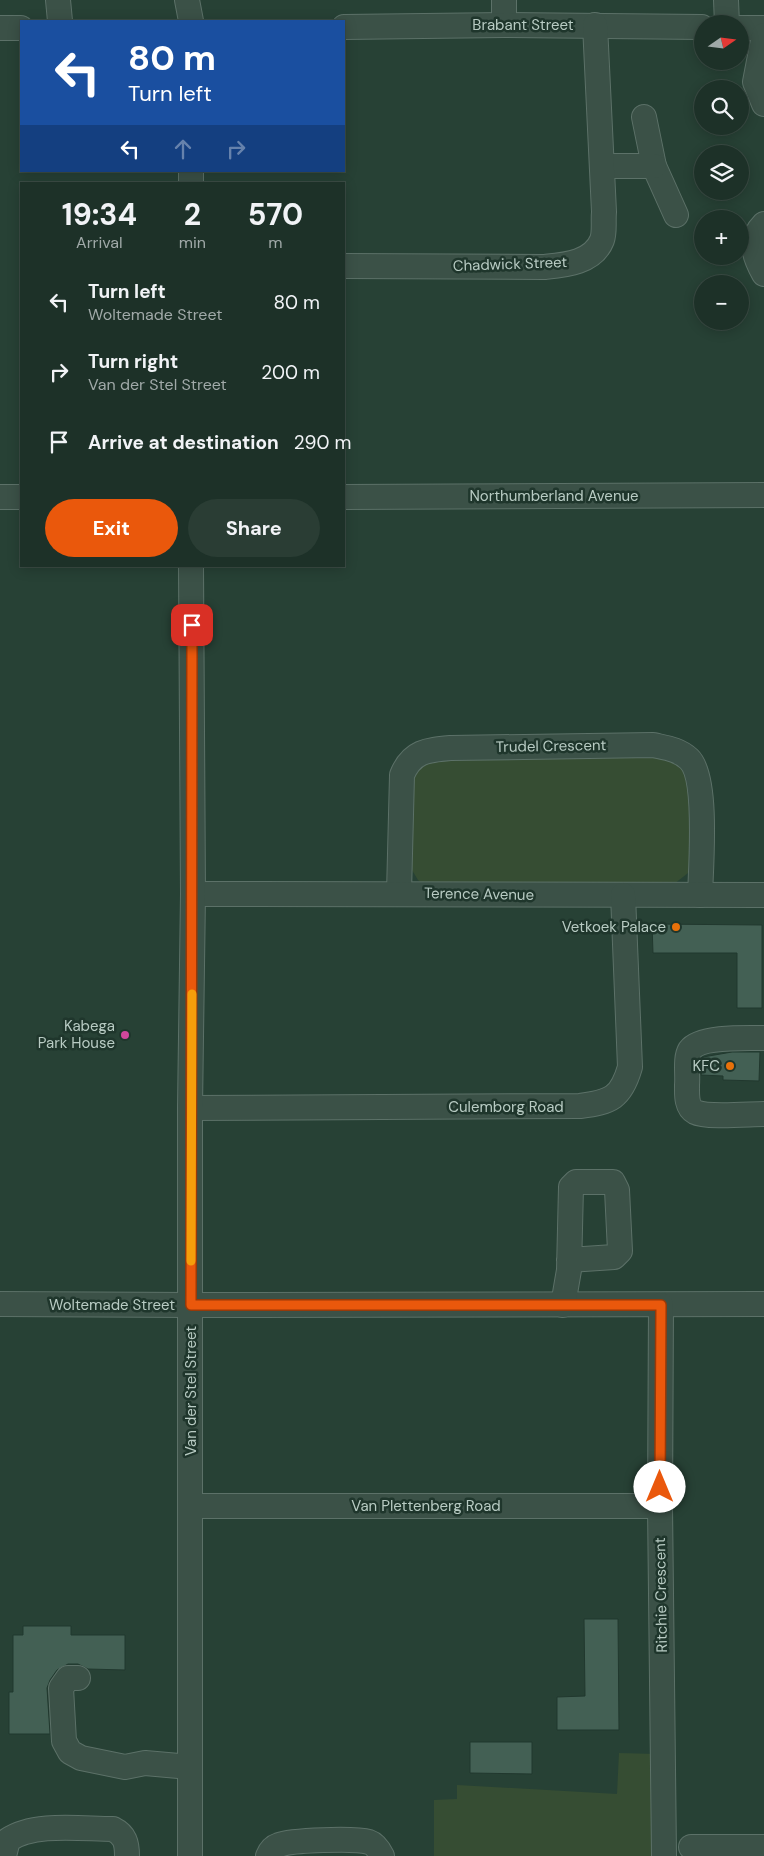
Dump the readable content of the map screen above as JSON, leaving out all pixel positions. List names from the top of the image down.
{
  "streets": {
    "street": [
      "Brabant Street",
      "Chadwick Street",
      "Northumberland Avenue",
      "Trudel Crescent",
      "Terence Avenue",
      "Culemborg Road",
      "Woltemade Street",
      "Van der Stel Street",
      "Van Plettenberg Road",
      "Ritchie Crescent"
    ]
  },
  "crossings": [
    ["Brabant Street", "Chadwick Street"],
    ["Trudel Crescent", "Terence Avenue"],
    ["Terence Avenue", "Culemborg Road"],
    ["Terence Avenue", "Van der Stel Street"],
    ["Culemborg Road", "Van der Stel Street"],
    ["Woltemade Street", "Van der Stel Street"],
    ["Woltemade Street", "Ritchie Crescent"],
    ["Van der Stel Street", "Van Plettenberg Road"],
    ["Van Plettenberg Road", "Ritchie Crescent"]
  ],
  "places": ["Vetkoek Palace", "Kabega Park House", "KFC"],
  "north": "right",
  "page": {
    "map_buttons": ["+", "−"],
    "turn": ["80 m", "Turn left"],
    "eta": [
      "19:34",
      "Arrival",
      "2",
      "min",
      "570",
      "m"
    ],
    "list": [
      {
        "name": "Turn left",
        "note": "Woltemade Street",
        "value": "80 m"
      },
      {
        "name": "Turn right",
        "note": "Van der Stel Street",
        "value": "200 m"
      },
      {
        "name": "Arrive at destination",
        "value": "290 m"
      }
    ],
    "buttons": ["Exit", "Share"]
  }
}
